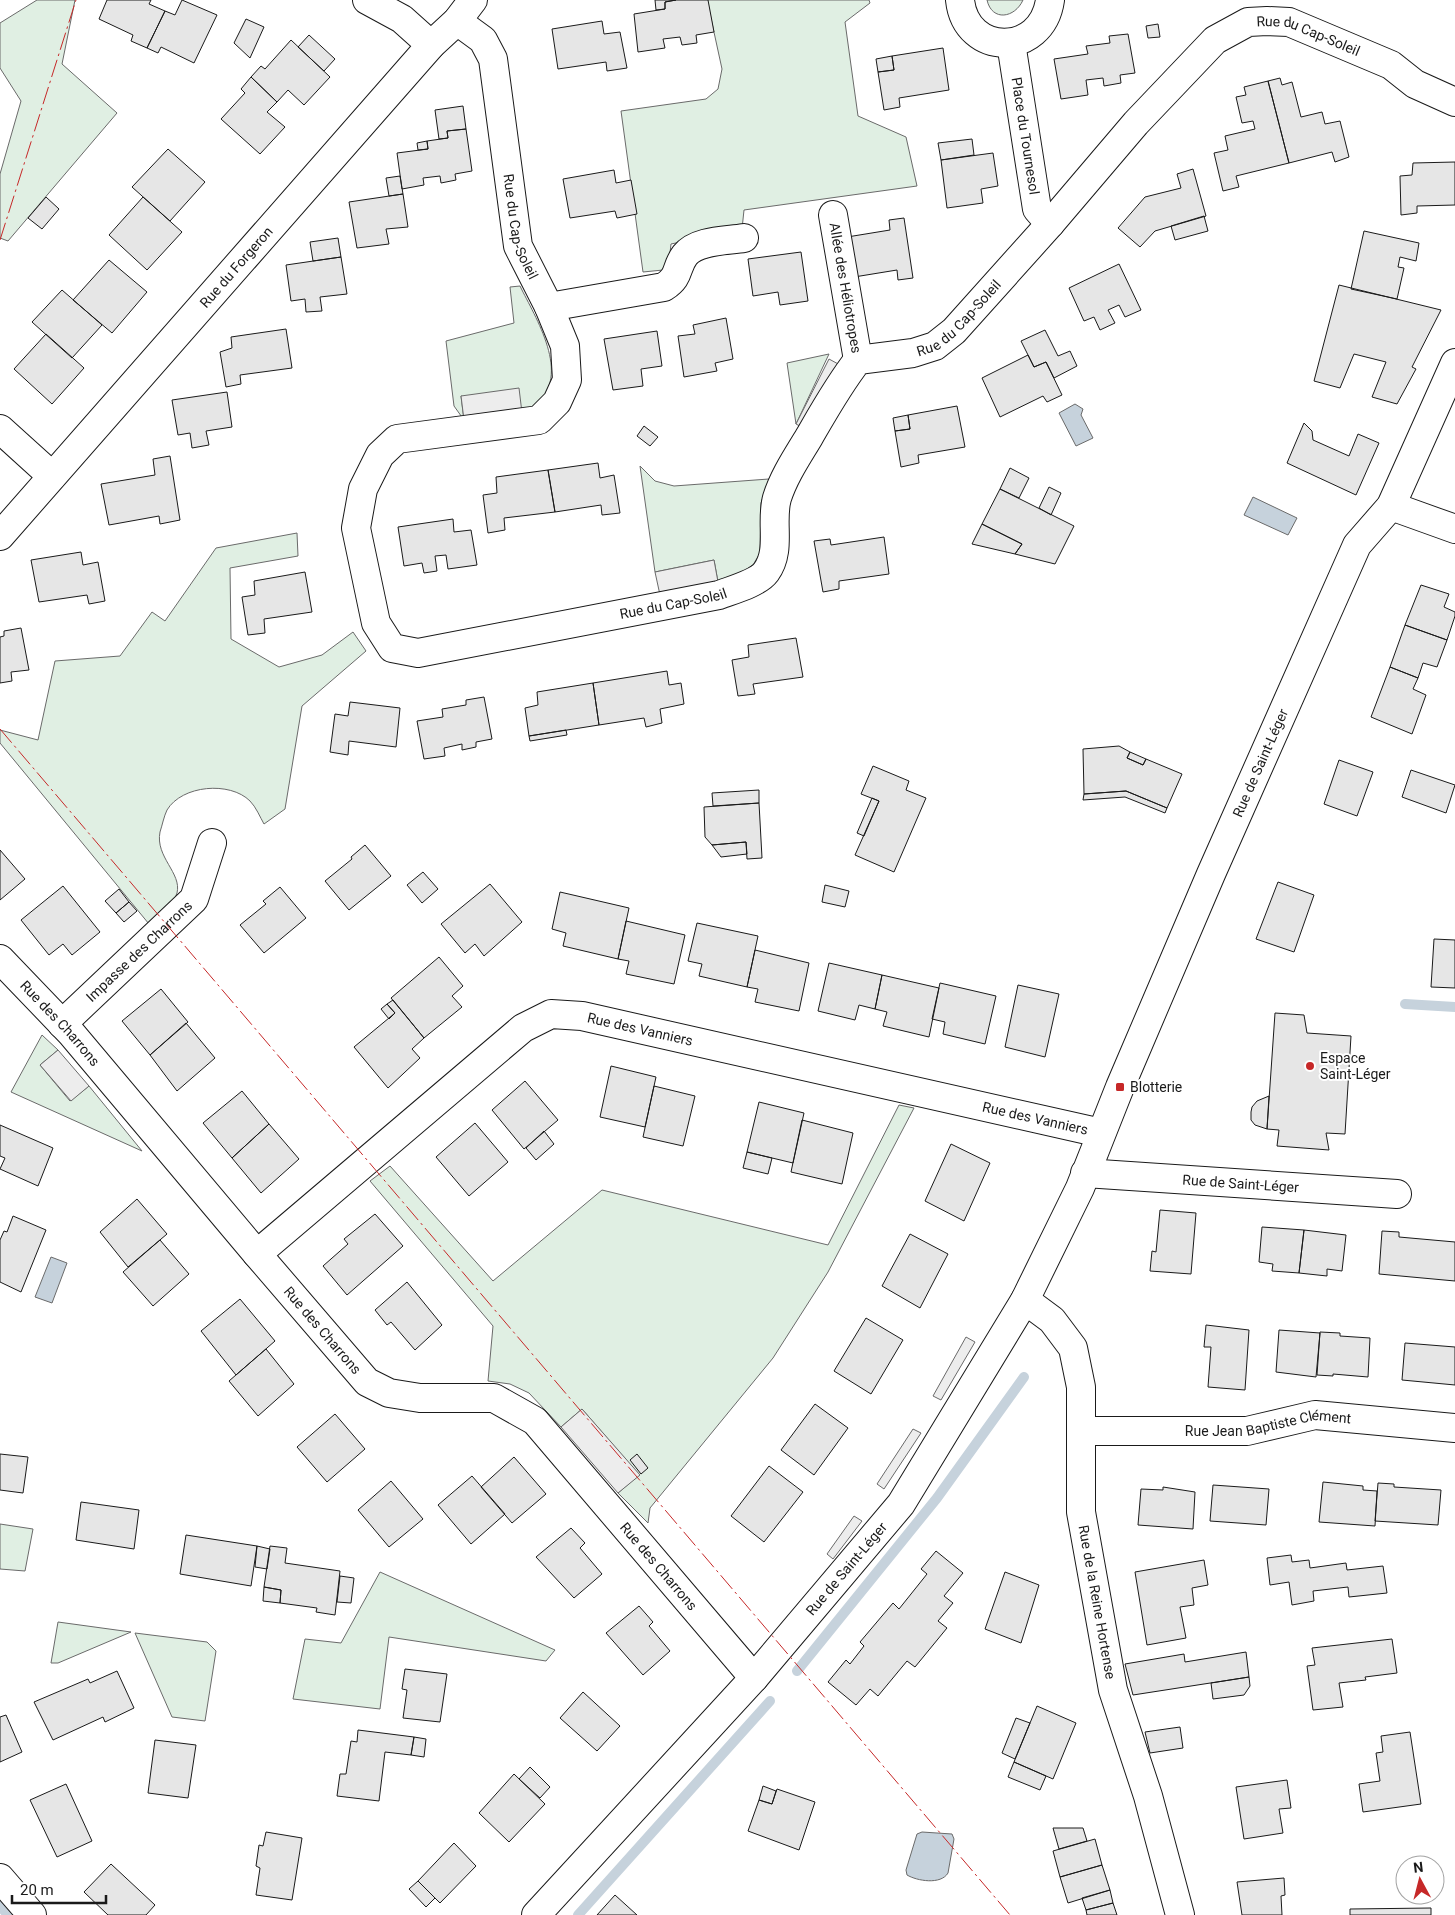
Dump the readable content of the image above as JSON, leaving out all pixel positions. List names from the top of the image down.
{
  "streets": {
    "street": [
      "Rue du Cap-Soleil",
      "Place du Tournesol",
      "Rue du Forgeron",
      "Allée des Héliotropes",
      "Rue de Saint-Léger",
      "Impasse des Charrons",
      "Rue des Charrons",
      "Rue des Vanniers",
      "Rue Jean Baptiste Clément",
      "Rue de la Reine Hortense"
    ]
  },
  "crossings": [
    ["Rue du Cap-Soleil", "Place du Tournesol"],
    ["Rue du Cap-Soleil", "Rue du Forgeron"],
    ["Rue du Cap-Soleil", "Allée des Héliotropes"],
    ["Rue de Saint-Léger", "Rue des Charrons"],
    ["Rue de Saint-Léger", "Rue des Vanniers"],
    ["Rue de Saint-Léger", "Rue de la Reine Hortense"],
    ["Impasse des Charrons", "Rue des Charrons"],
    ["Rue des Charrons", "Rue des Vanniers"],
    ["Rue Jean Baptiste Clément", "Rue de la Reine Hortense"]
  ],
  "places": {
    "other": ["Espace Saint-Léger"],
    "transit": ["Blotterie"]
  },
  "scale_bar": "20 m",
  "north": "top"
}
